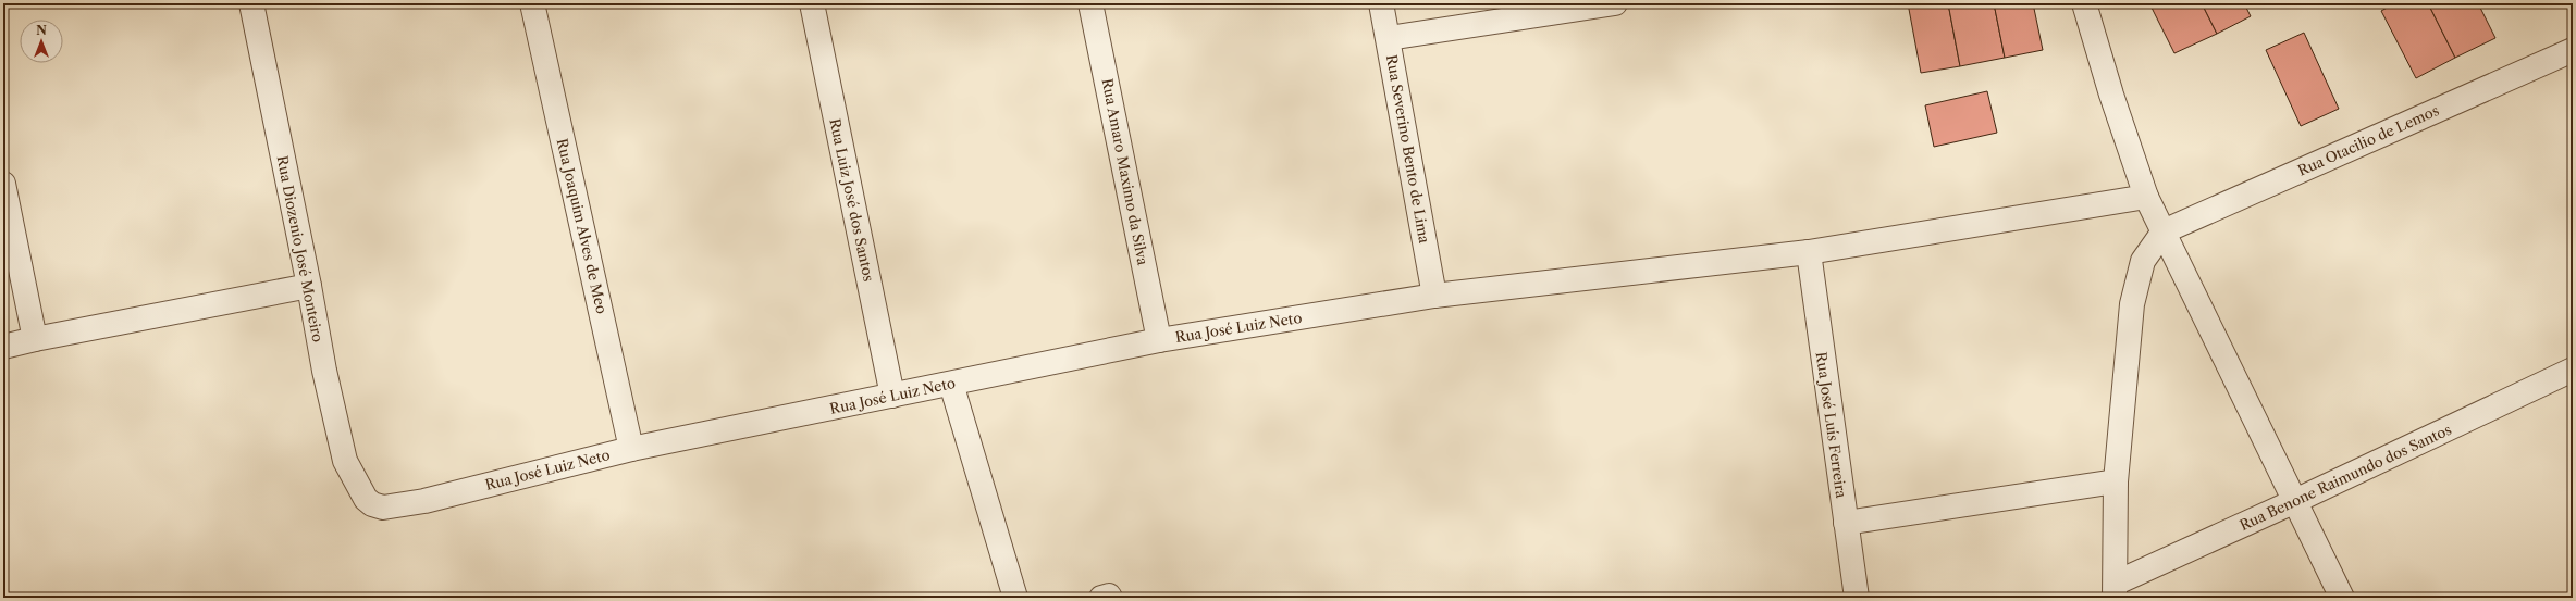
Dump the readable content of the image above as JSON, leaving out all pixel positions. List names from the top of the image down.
{
  "streets": {
    "street": [
      "Rua Otacilio de Lemos",
      "Rua Severino Bento de Lima",
      "Rua Amaro Maximo da Silva",
      "Rua Luiz José dos Santos",
      "Rua Joaquim Alves de Meo",
      "Rua Diozenio José Monteiro",
      "Rua José Luiz Neto",
      "Rua José Luís Ferreira",
      "Rua Benone Raimundo dos Santos"
    ]
  },
  "crossings": [
    ["Rua Severino Bento de Lima", "Rua José Luiz Neto"],
    ["Rua Amaro Maximo da Silva", "Rua José Luiz Neto"],
    ["Rua Luiz José dos Santos", "Rua José Luiz Neto"],
    ["Rua Joaquim Alves de Meo", "Rua José Luiz Neto"],
    ["Rua Diozenio José Monteiro", "Rua José Luiz Neto"],
    ["Rua José Luiz Neto", "Rua José Luís Ferreira"]
  ],
  "north": "top"
}
